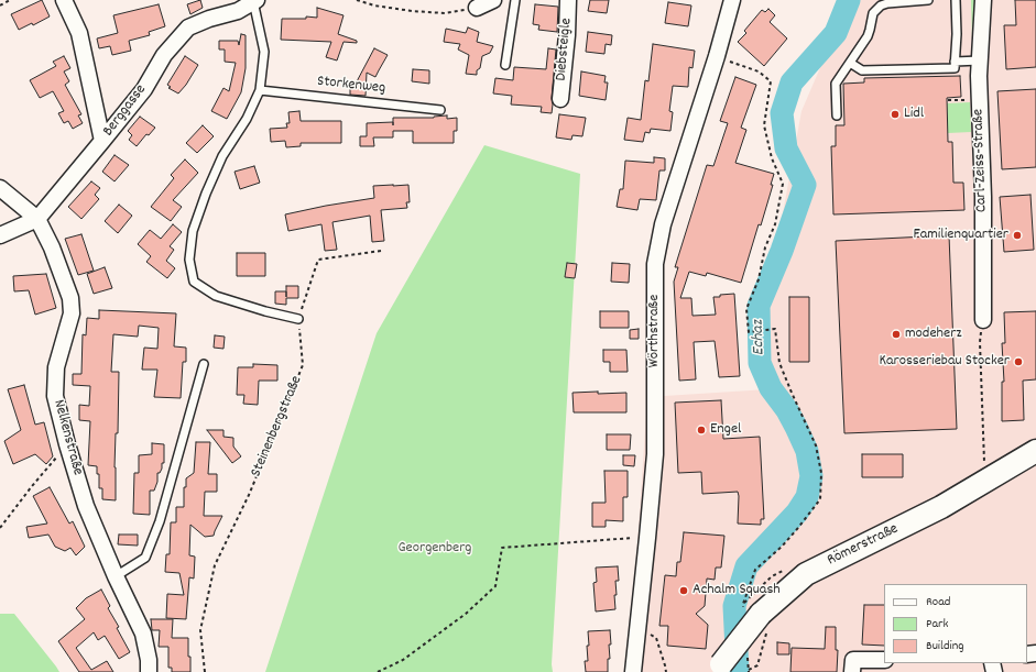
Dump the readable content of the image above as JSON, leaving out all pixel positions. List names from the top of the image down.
{
  "streets": {
    "main road": ["Römerstraße"],
    "street": [
      "Diebsteigle",
      "Berggasse",
      "Carl-Zeiss-Straße",
      "Wörthstraße",
      "Nelkenstraße"
    ],
    "lane": ["Storkenweg"],
    "path": ["Steinenbergstraße"]
  },
  "crossings": [
    ["Berggasse", "Nelkenstraße"]
  ],
  "water": ["Echaz"],
  "parks": ["Georgenberg"],
  "places": [
    "Lidl",
    "Familienquartier",
    "modeherz",
    "Karosseriebau Stocker",
    "Engel",
    "Achalm Squash"
  ],
  "legend": ["Road", "Park", "Building"]
}
